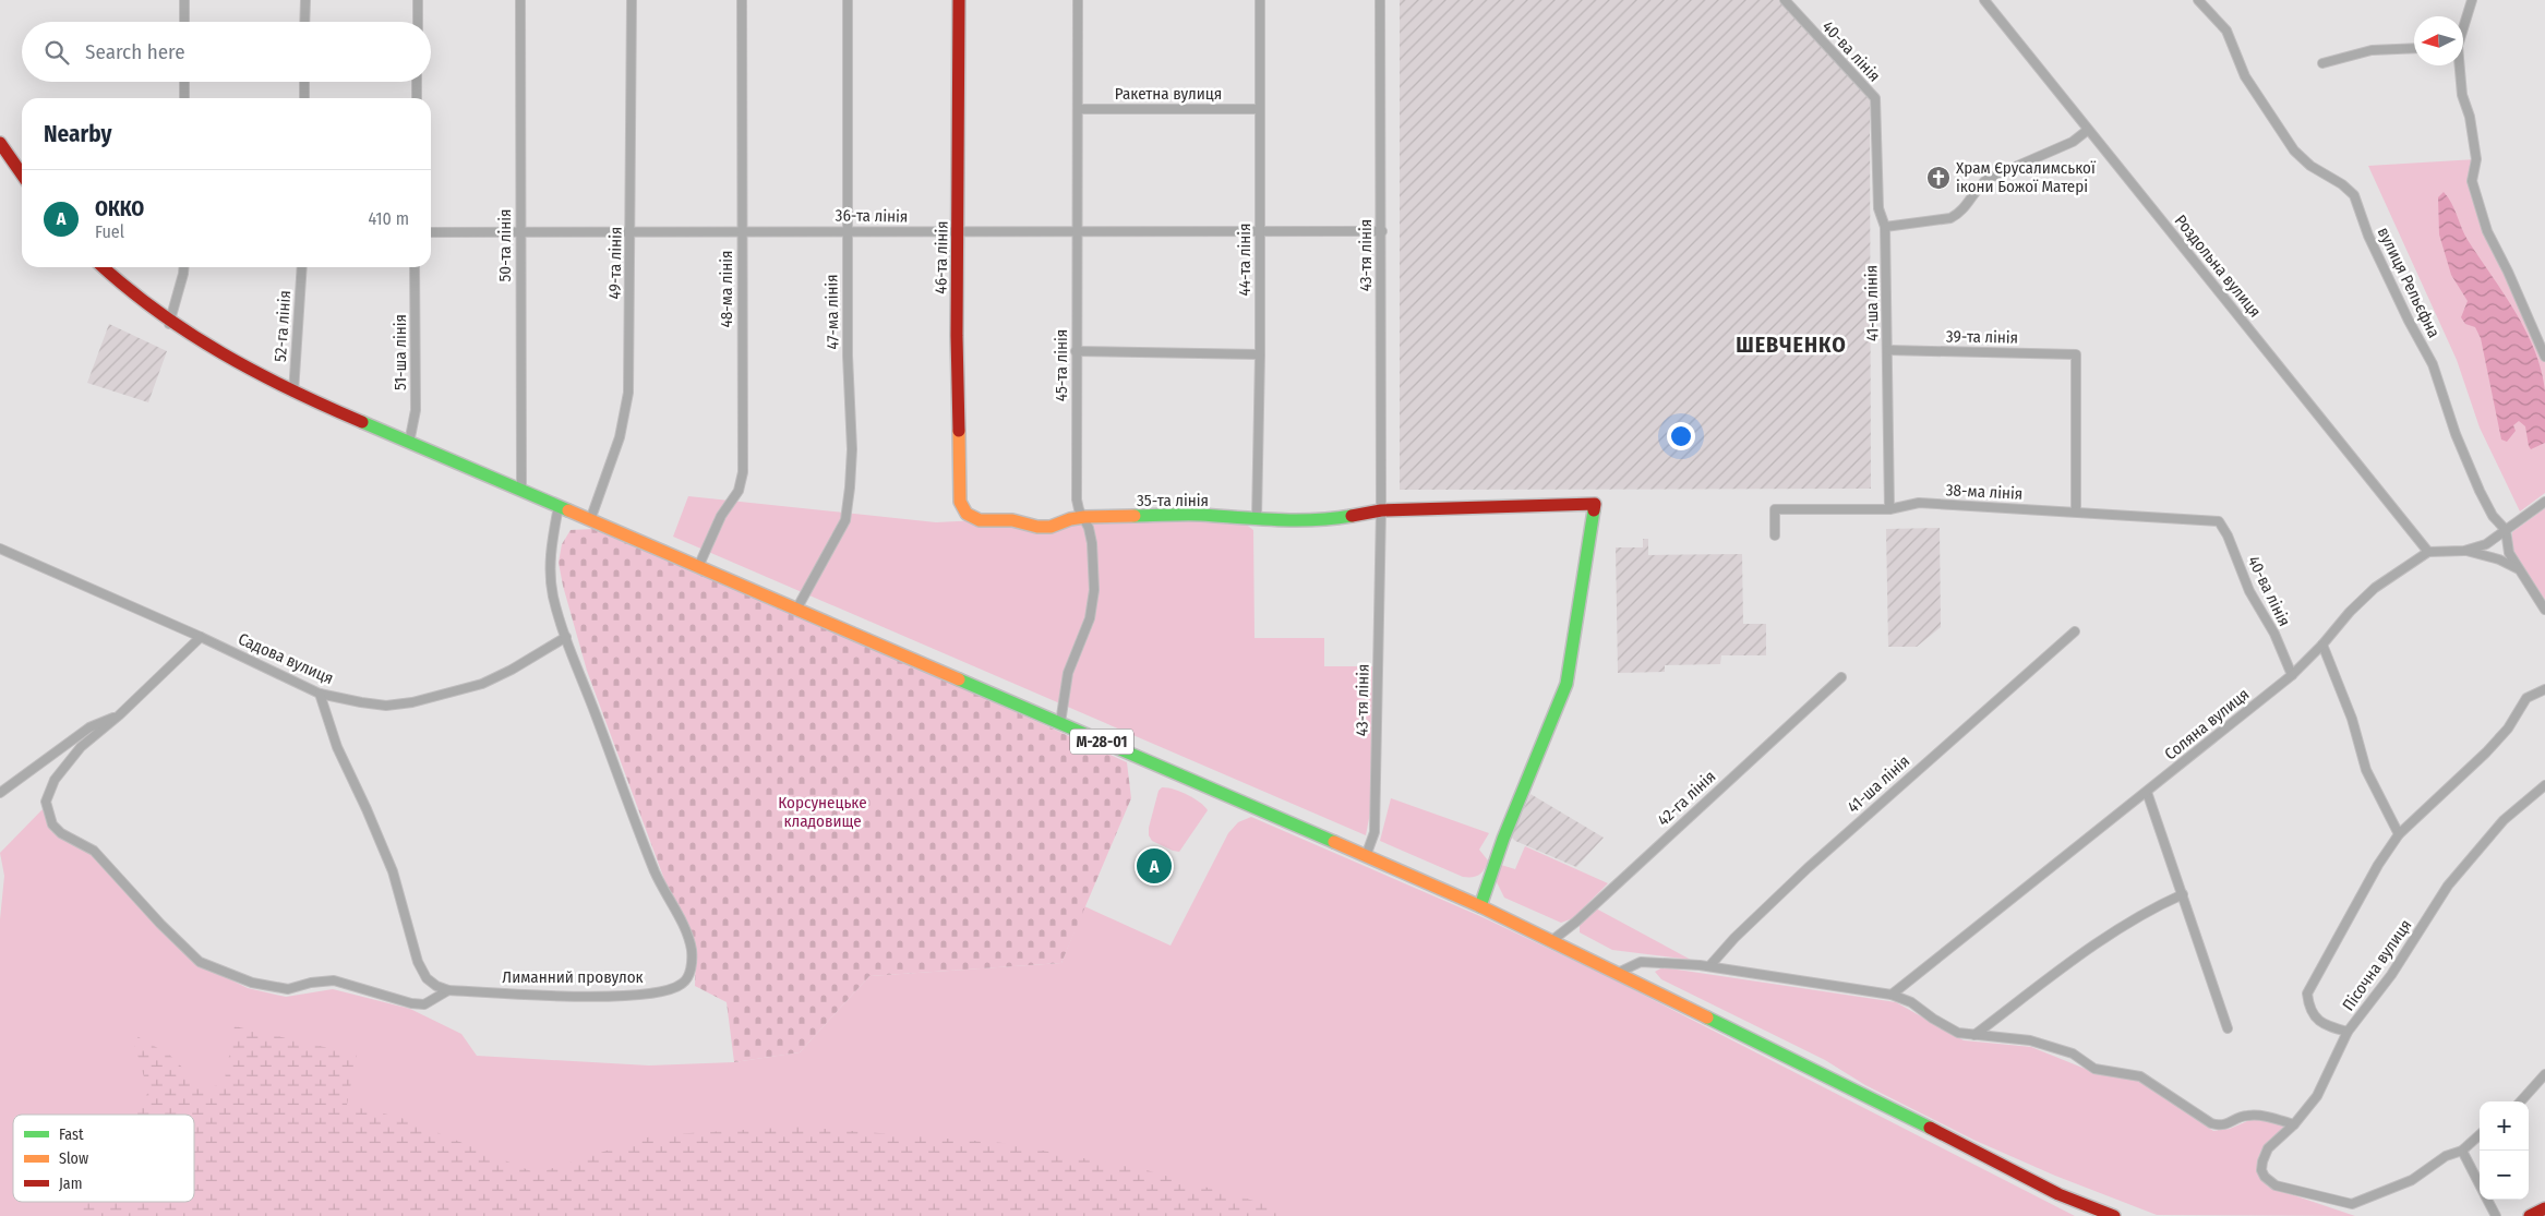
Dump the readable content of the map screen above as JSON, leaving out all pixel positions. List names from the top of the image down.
{
  "streets": {
    "main road": ["46-та лінія", "35-та лінія", "М-28-01"],
    "street": [
      "40-ва лінія",
      "Ракетна вулиця",
      "36-та лінія",
      "50-та лінія",
      "43-тя лінія",
      "44-та лінія",
      "49-та лінія",
      "Роздольна вулиця",
      "вулиця Рельєфна",
      "48-ма лінія",
      "41-ша лінія",
      "47-ма лінія",
      "52-га лінія",
      "39-та лінія",
      "51-ша лінія",
      "45-та лінія",
      "38-ма лінія",
      "Садова вулиця",
      "Соляна вулиця",
      "42-га лінія",
      "Пісочна вулиця",
      "Лиманний провулок"
    ]
  },
  "crossings": [
    ["40-ва лінія", "41-ша лінія"],
    ["40-ва лінія", "38-ма лінія"],
    ["40-ва лінія", "Соляна вулиця"],
    ["Ракетна вулиця", "44-та лінія"],
    ["Ракетна вулиця", "45-та лінія"],
    ["36-та лінія", "50-та лінія"],
    ["36-та лінія", "43-тя лінія"],
    ["36-та лінія", "46-та лінія"],
    ["36-та лінія", "44-та лінія"],
    ["36-та лінія", "49-та лінія"],
    ["36-та лінія", "48-ма лінія"],
    ["36-та лінія", "47-ма лінія"],
    ["36-та лінія", "45-та лінія"],
    ["50-та лінія", "М-28-01"],
    ["43-тя лінія", "35-та лінія"],
    ["43-тя лінія", "М-28-01"],
    ["46-та лінія", "35-та лінія"],
    ["44-та лінія", "35-та лінія"],
    ["49-та лінія", "М-28-01"],
    ["Роздольна вулиця", "Соляна вулиця"],
    ["48-ма лінія", "М-28-01"],
    ["41-ша лінія", "39-та лінія"],
    ["41-ша лінія", "38-ма лінія"],
    ["47-ма лінія", "М-28-01"],
    ["52-га лінія", "М-28-01"],
    ["39-та лінія", "38-ма лінія"],
    ["51-ша лінія", "М-28-01"],
    ["45-та лінія", "35-та лінія"],
    ["45-та лінія", "М-28-01"],
    ["Садова вулиця", "Лиманний провулок"],
    ["М-28-01", "42-га лінія"],
    ["М-28-01", "Лиманний провулок"]
  ],
  "districts": ["ШЕВЧЕНКО"],
  "parks": ["Корсунецьке кладовище"],
  "places": {
    "church": ["Храм Єрусалимської ікони Божої Матері"]
  },
  "legend": ["Fast", "Slow", "Jam"],
  "north": "left",
  "page": {
    "search": "Search here",
    "heading": "Nearby",
    "list": [
      {
        "mark": "A",
        "name": "ОККО",
        "note": "Fuel",
        "value": "410 m"
      }
    ],
    "pins": "A",
    "map_buttons": ["+", "−"]
  }
}
